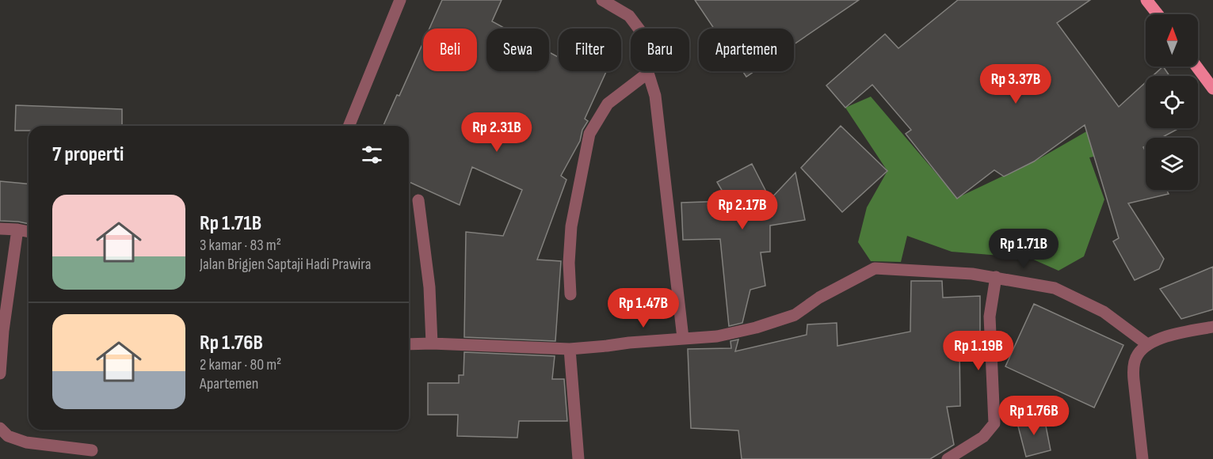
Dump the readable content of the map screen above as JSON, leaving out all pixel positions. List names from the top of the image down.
{
  "north": "top",
  "page": {
    "chip": [
      "Beli",
      "Sewa",
      "Filter",
      "Baru",
      "Apartemen"
    ],
    "price": [
      "Rp 3.37B",
      "Rp 2.31B",
      "Rp 2.17B",
      "Rp 1.71B",
      "Rp 1.47B",
      "Rp 1.19B",
      "Rp 1.76B"
    ],
    "heading": "7 properti",
    "list": [
      {
        "name": "Rp 1.71B",
        "note": "3 kamar · 83 m² · Jalan Brigjen Saptaji Hadi Prawira"
      },
      {
        "name": "Rp 1.76B",
        "note": "2 kamar · 80 m² · Apartemen"
      }
    ]
  }
}
